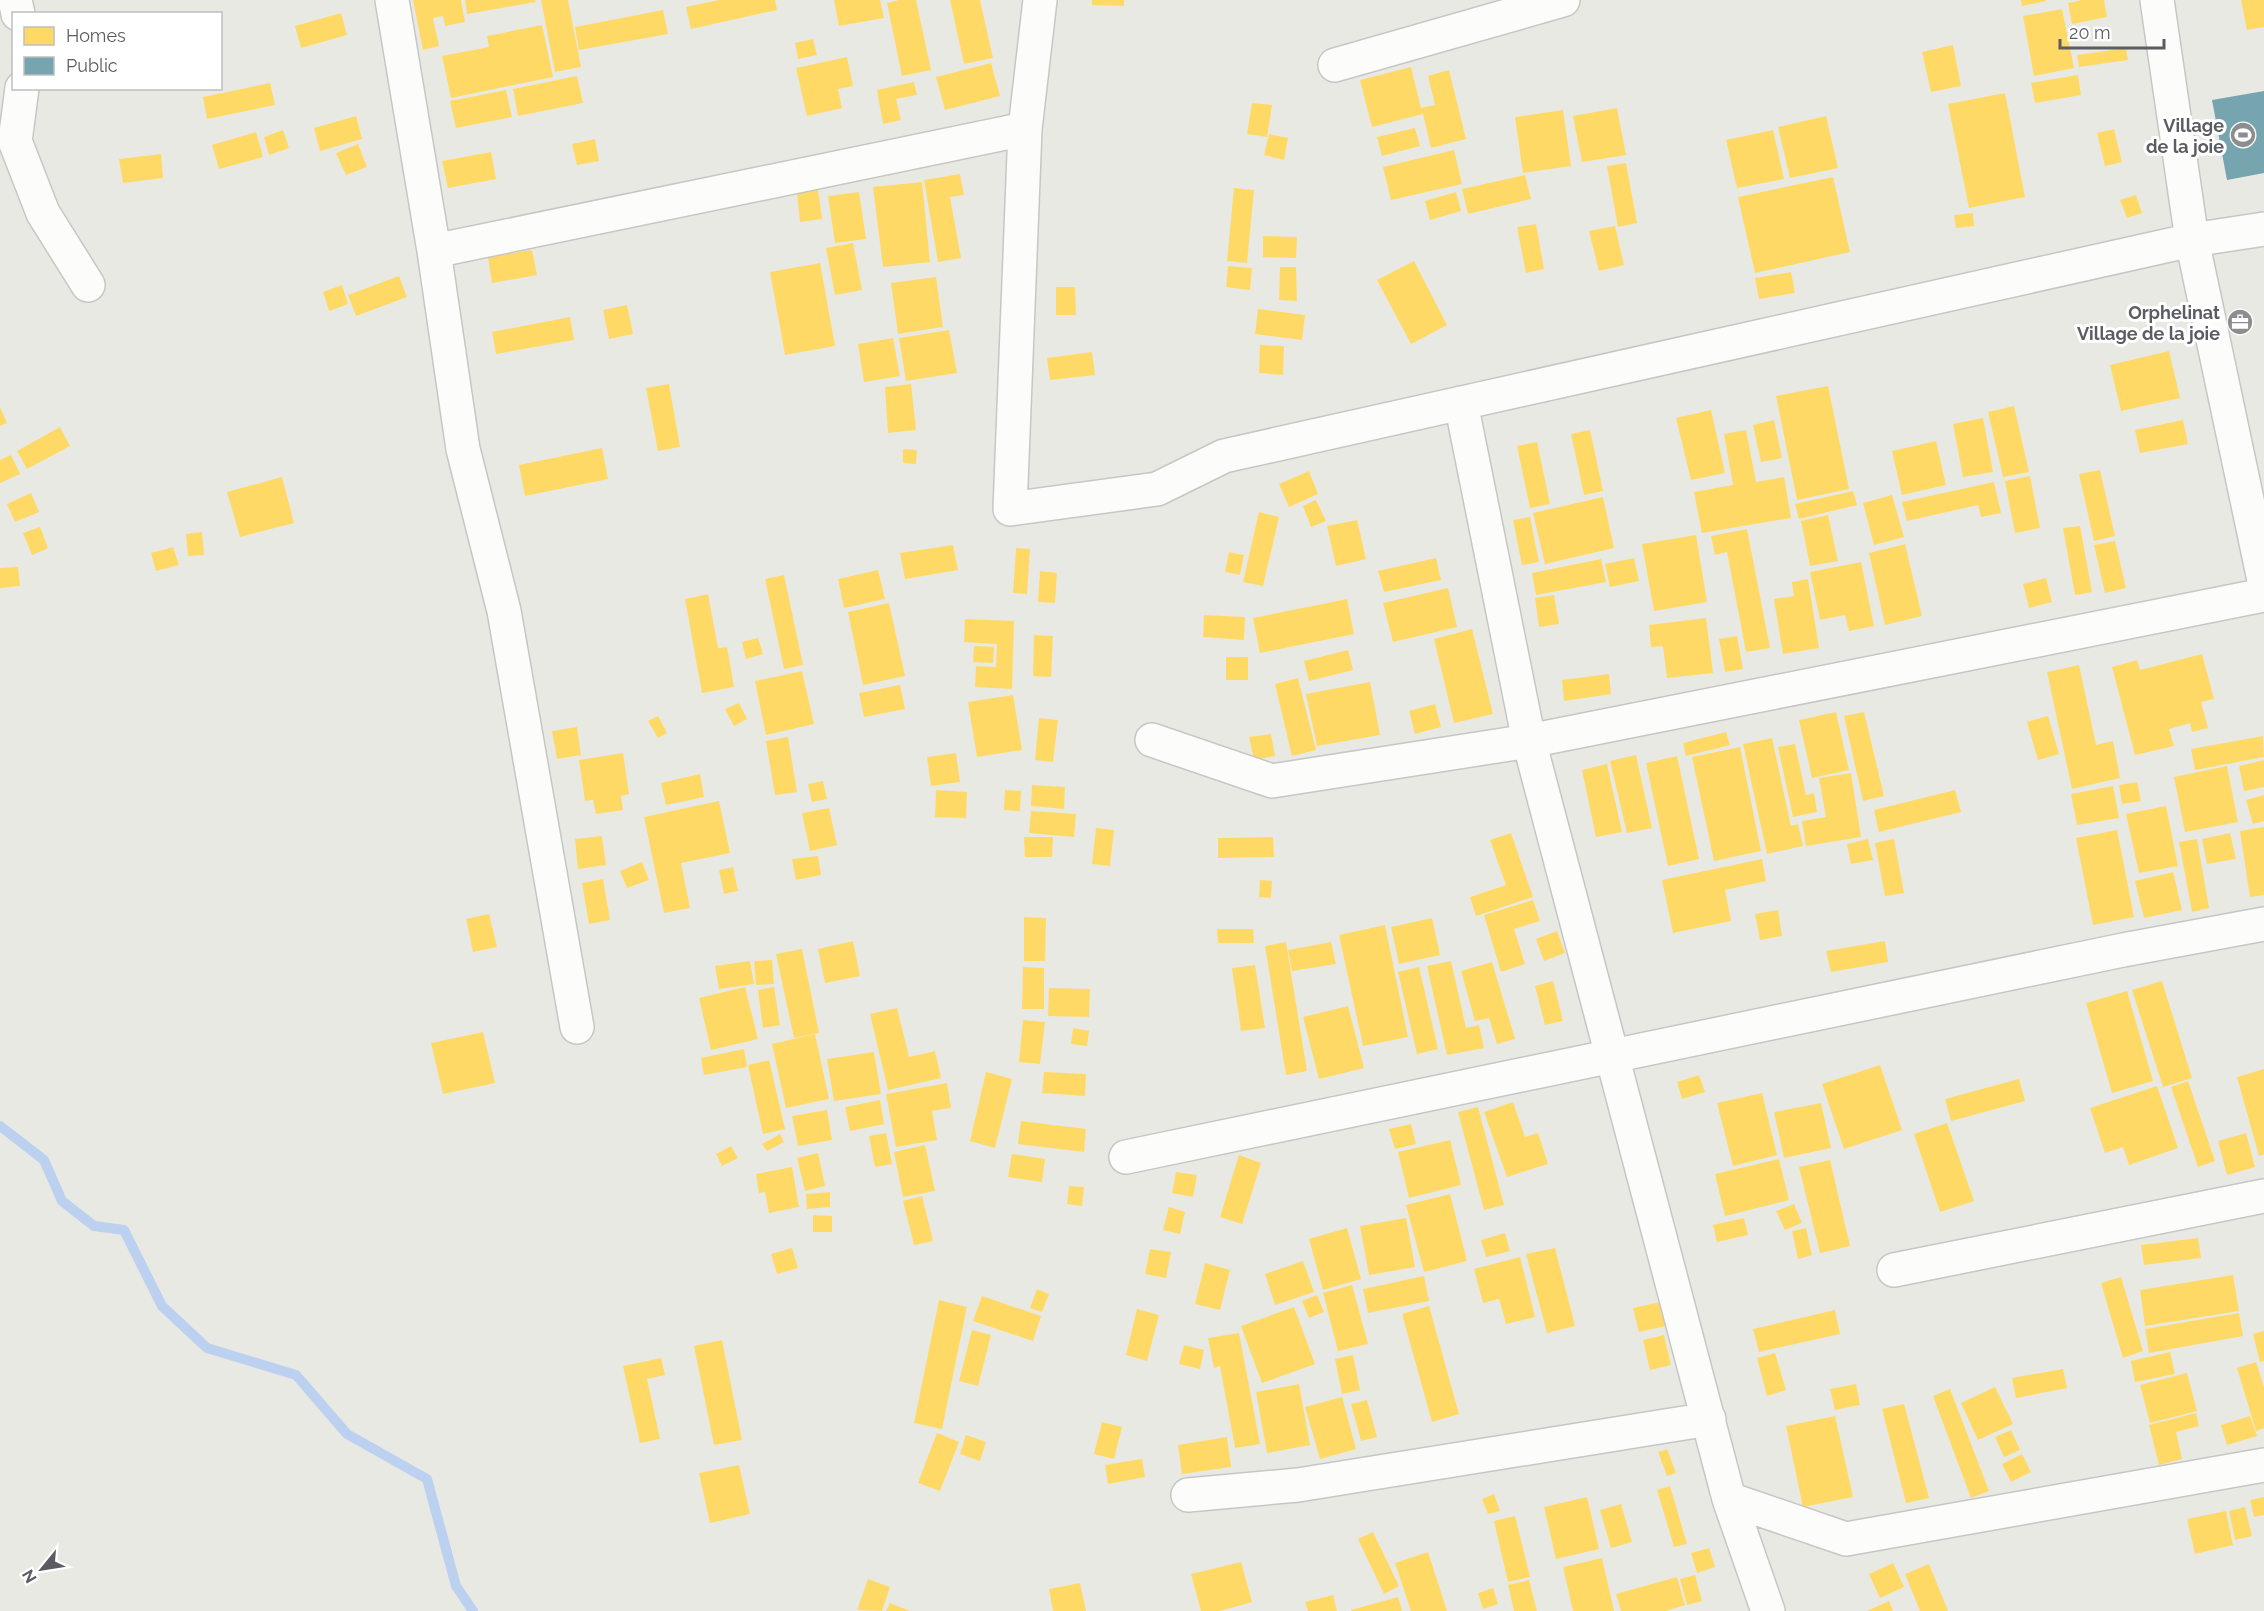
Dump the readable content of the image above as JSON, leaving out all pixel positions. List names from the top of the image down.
{
  "places": {
    "sports": ["Village de la joie"],
    "office": ["Orphelinat Village de la joie"]
  },
  "legend": ["Homes", "Public"],
  "scale_bar": "20 m",
  "north": "bottom left"
}
